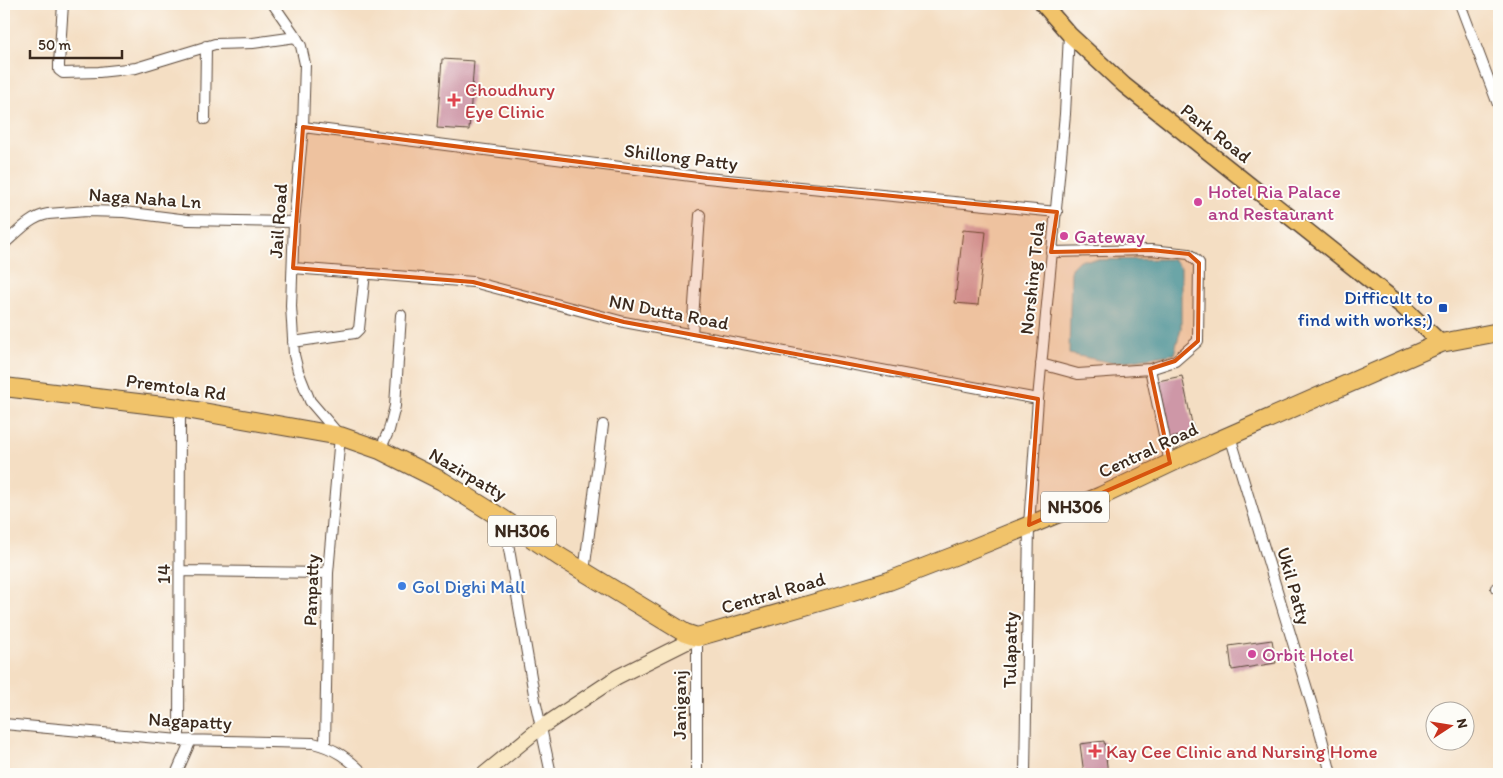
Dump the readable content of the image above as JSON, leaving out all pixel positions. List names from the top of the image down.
{
  "streets": {
    "highway": [
      "Premtola Rd",
      "Central Road",
      "Nazirpatty",
      "NH306"
    ],
    "main road": ["Park Road"],
    "street": [
      "Shillong Patty",
      "Naga Naha Ln",
      "Jail Road",
      "Norshing Tola",
      "NN Dutta Road",
      "14",
      "Ukil Patty",
      "Panpatty",
      "Tulapatty",
      "Janiganj",
      "Nagapatty"
    ]
  },
  "crossings": [
    ["Park Road", "Norshing Tola"],
    ["Park Road", "Central Road"],
    ["Park Road", "NH306"],
    ["Shillong Patty", "Jail Road"],
    ["Shillong Patty", "Norshing Tola"],
    ["Naga Naha Ln", "Jail Road"],
    ["Jail Road", "NN Dutta Road"],
    ["Jail Road", "Premtola Rd"],
    ["Jail Road", "Nazirpatty"],
    ["Jail Road", "Panpatty"],
    ["Norshing Tola", "NN Dutta Road"],
    ["Norshing Tola", "Central Road"],
    ["Norshing Tola", "Tulapatty"],
    ["Premtola Rd", "Nazirpatty"],
    ["Premtola Rd", "14"],
    ["Premtola Rd", "Panpatty"],
    ["Central Road", "Nazirpatty"],
    ["Central Road", "NH306"],
    ["Central Road", "Ukil Patty"],
    ["Central Road", "Tulapatty"],
    ["Central Road", "Janiganj"],
    ["Nazirpatty", "Panpatty"],
    ["Nazirpatty", "Janiganj"],
    ["14", "Nagapatty"],
    ["Panpatty", "Nagapatty"]
  ],
  "places": {
    "health": ["Choudhury Eye Clinic", "Kay Cee Clinic and Nursing Home"],
    "other": [
      "Hotel Ria Palace and Restaurant",
      "Gateway",
      "Gol Dighi Mall",
      "Orbit Hotel"
    ],
    "transit": ["Difficult to find with works;)"]
  },
  "scale_bar": "50 m",
  "north": "right"
}
